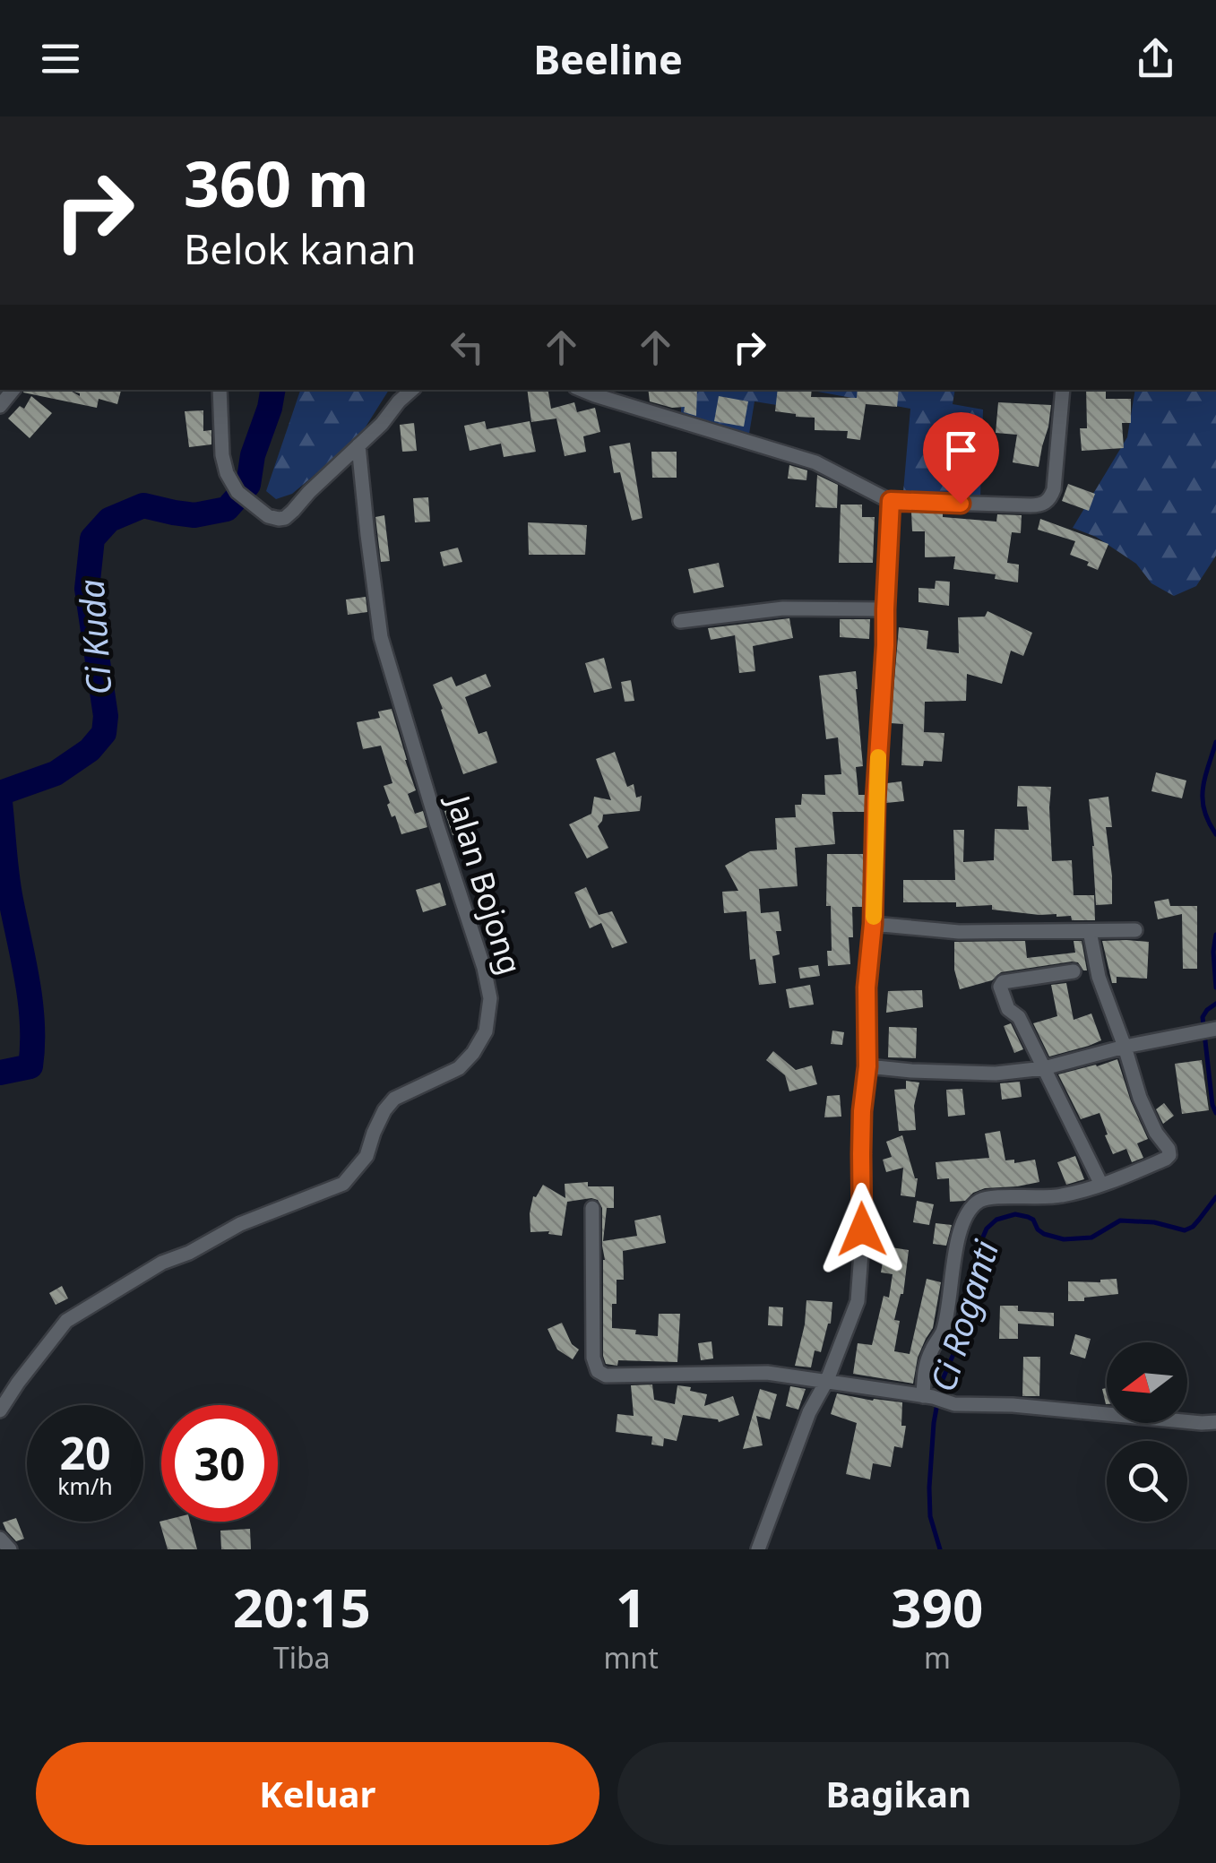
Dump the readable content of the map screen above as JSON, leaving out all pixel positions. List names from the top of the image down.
{
  "streets": {
    "street": ["Jalan Bojong"]
  },
  "water": ["Ci Kuda", "Ci Roganti"],
  "north": "left",
  "page": {
    "header": "Beeline",
    "turn": ["360 m", "Belok kanan"],
    "speed": "20 km/h",
    "limit": "30",
    "eta": [
      "20:15",
      "Tiba",
      "1",
      "mnt",
      "390",
      "m"
    ],
    "buttons": ["Keluar", "Bagikan"]
  }
}
